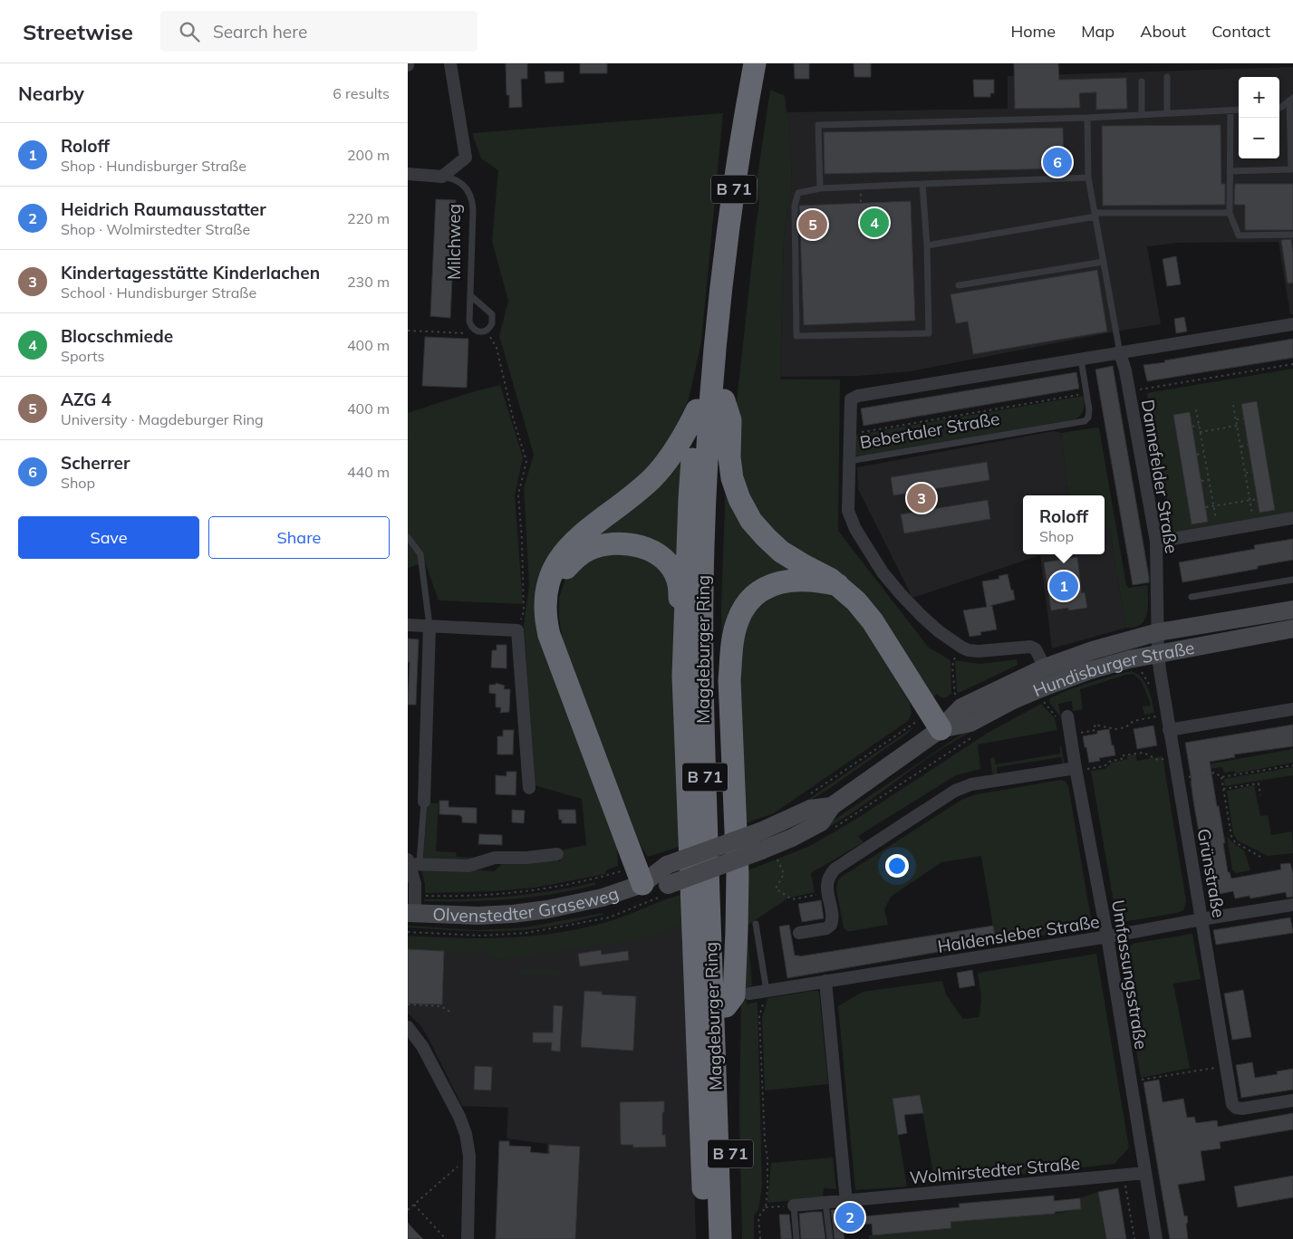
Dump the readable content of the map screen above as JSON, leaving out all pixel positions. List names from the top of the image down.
{
  "streets": {
    "highway": ["B 71", "Magdeburger Ring"],
    "main road": ["Hundisburger Straße", "Olvenstedter Graseweg"],
    "street": [
      "Milchweg",
      "Bebertaler Straße",
      "Dannefelder Straße",
      "Grünstraße",
      "Haldensleber Straße",
      "Umfassungsstraße",
      "Wolmirstedter Straße"
    ]
  },
  "crossings": [
    ["Bebertaler Straße", "Dannefelder Straße"],
    ["Bebertaler Straße", "Hundisburger Straße"],
    ["Dannefelder Straße", "Hundisburger Straße"],
    ["Dannefelder Straße", "Grünstraße"],
    ["Hundisburger Straße", "Grünstraße"],
    ["Hundisburger Straße", "Olvenstedter Graseweg"],
    ["Grünstraße", "Haldensleber Straße"],
    ["Haldensleber Straße", "Umfassungsstraße"],
    ["Umfassungsstraße", "Wolmirstedter Straße"]
  ],
  "page": {
    "header": "Streetwise",
    "search": "Search here",
    "nav": [
      "Home",
      "Map",
      "About",
      "Contact"
    ],
    "heading": ["Nearby", "6 results"],
    "map_buttons": ["+", "−"],
    "list": [
      {
        "mark": "1",
        "name": "Roloff",
        "note": "Shop · Hundisburger Straße",
        "value": "200 m"
      },
      {
        "mark": "2",
        "name": "Heidrich Raumausstatter",
        "note": "Shop · Wolmirstedter Straße",
        "value": "220 m"
      },
      {
        "mark": "3",
        "name": "Kindertagesstätte Kinderlachen",
        "note": "School · Hundisburger Straße",
        "value": "230 m"
      },
      {
        "mark": "4",
        "name": "Blocschmiede",
        "note": "Sports",
        "value": "400 m"
      },
      {
        "mark": "5",
        "name": "AZG 4",
        "note": "University · Magdeburger Ring",
        "value": "400 m"
      },
      {
        "mark": "6",
        "name": "Scherrer",
        "note": "Shop",
        "value": "440 m"
      }
    ],
    "pins": [
      "6",
      "4",
      "5",
      "3",
      "1",
      "2"
    ],
    "popup": ["Roloff", "Shop"],
    "buttons": ["Save", "Share"]
  }
}
